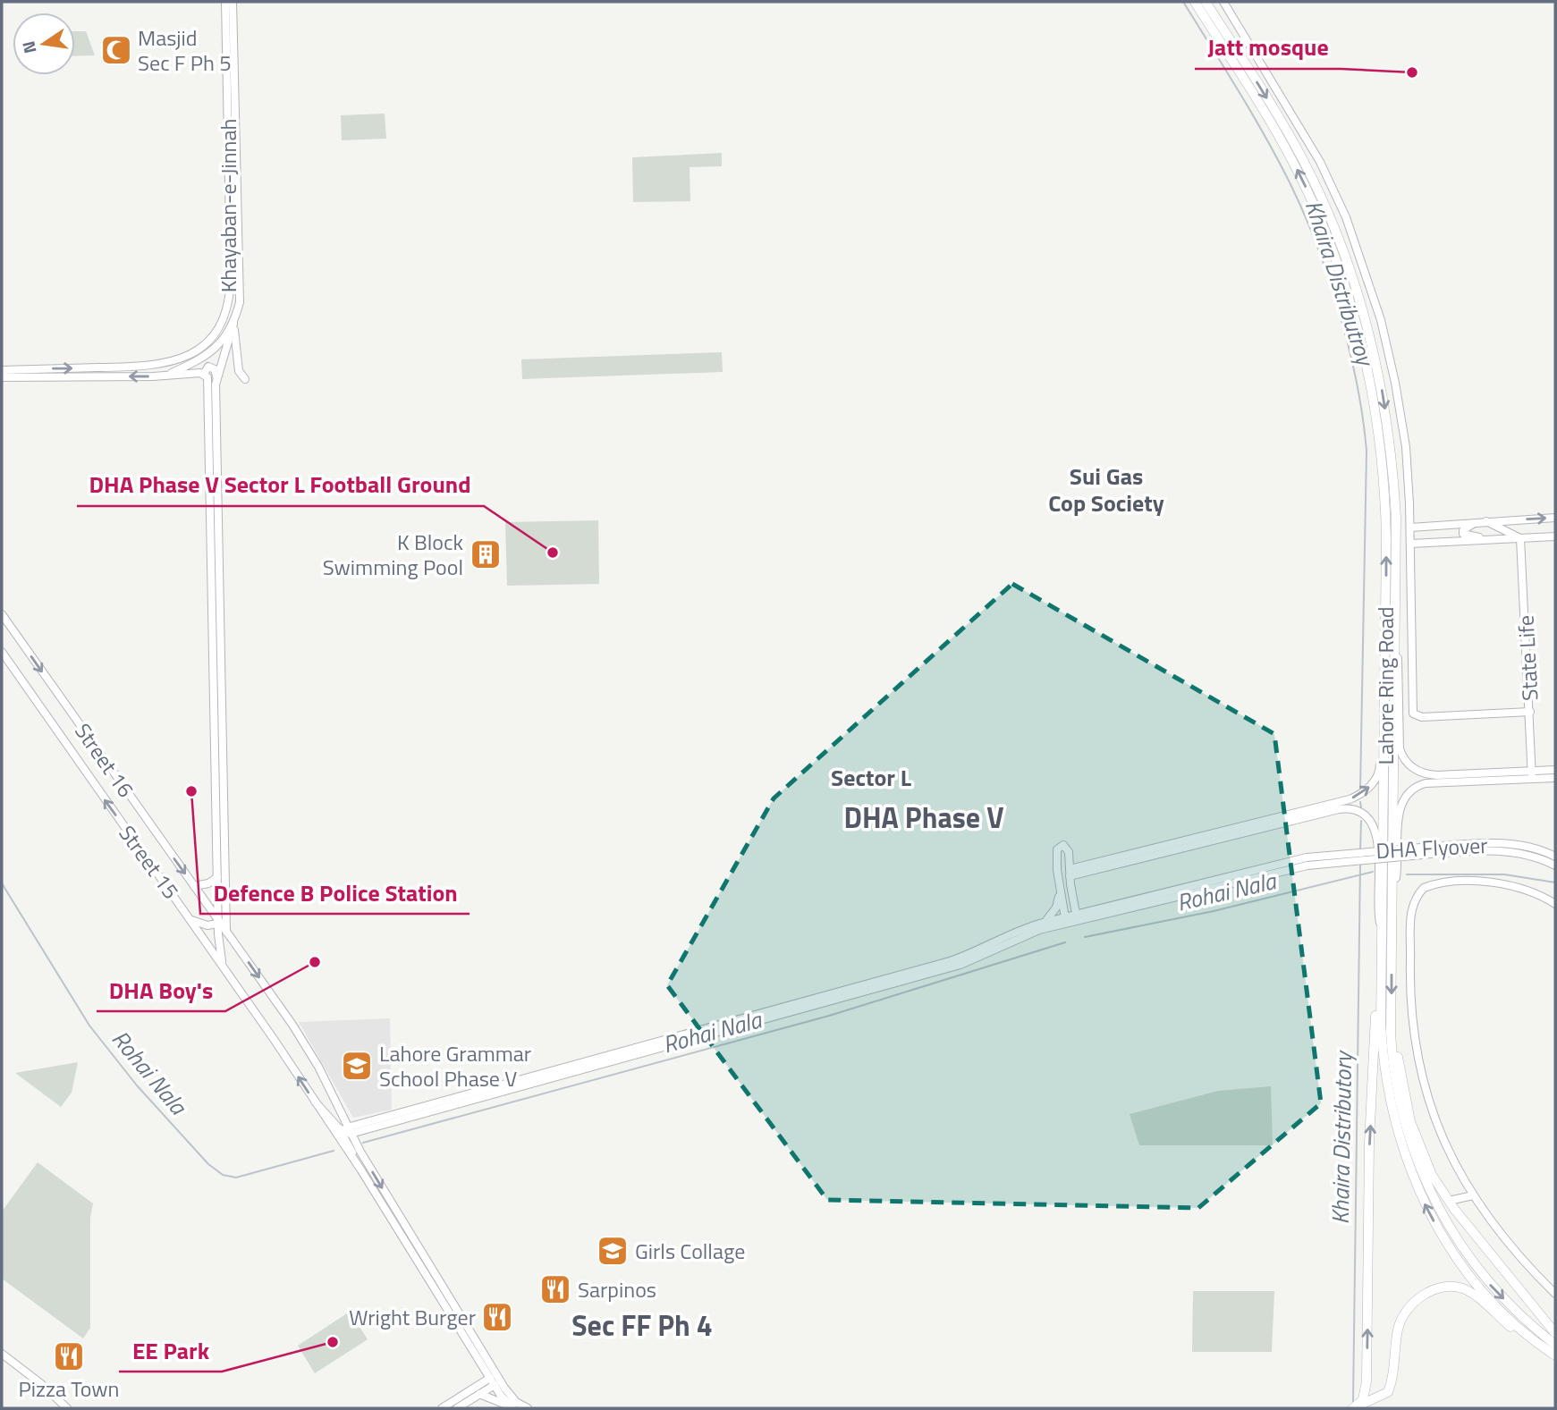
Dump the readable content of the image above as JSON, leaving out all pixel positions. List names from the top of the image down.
{
  "streets": {
    "highway": ["Lahore Ring Road"],
    "main road": [
      "Khayaban-e-Jinnah",
      "State Life",
      "Street 16",
      "DHA Flyover",
      "Street 15"
    ]
  },
  "crossings": [
    ["Street 16", "Street 15"]
  ],
  "one_way": ["Street 16", "Street 15"],
  "districts": [
    "Sui Gas Cop Society",
    "Sector L",
    "DHA Phase V",
    "Sec FF Ph 4"
  ],
  "water": ["Khaira Distributroy", "Rohai Nala", "Khaira Distributory"],
  "places": {
    "mosque": ["Masjid Sec F Ph 5"],
    "other": [
      "Jatt mosque",
      "DHA Phase V Sector L Football Ground",
      "Defence B Police Station",
      "DHA Boy's",
      "EE Park"
    ],
    "building": ["K Block Swimming Pool"],
    "school or university": ["Lahore Grammar School Phase V", "Girls Collage"],
    "restaurant": ["Sarpinos", "Wright Burger", "Pizza Town"]
  },
  "north": "left"
}
